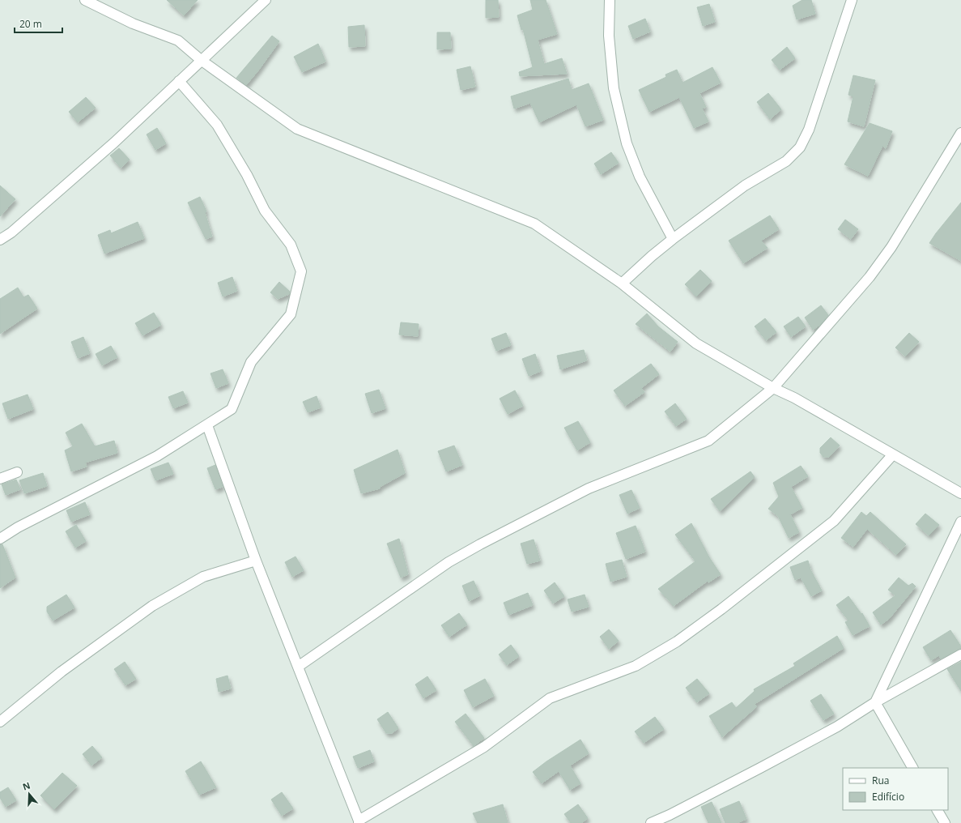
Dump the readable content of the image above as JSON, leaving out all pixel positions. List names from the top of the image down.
{
  "legend": ["Rua", "Edifício"],
  "scale_bar": "20 m",
  "north": "top"
}
